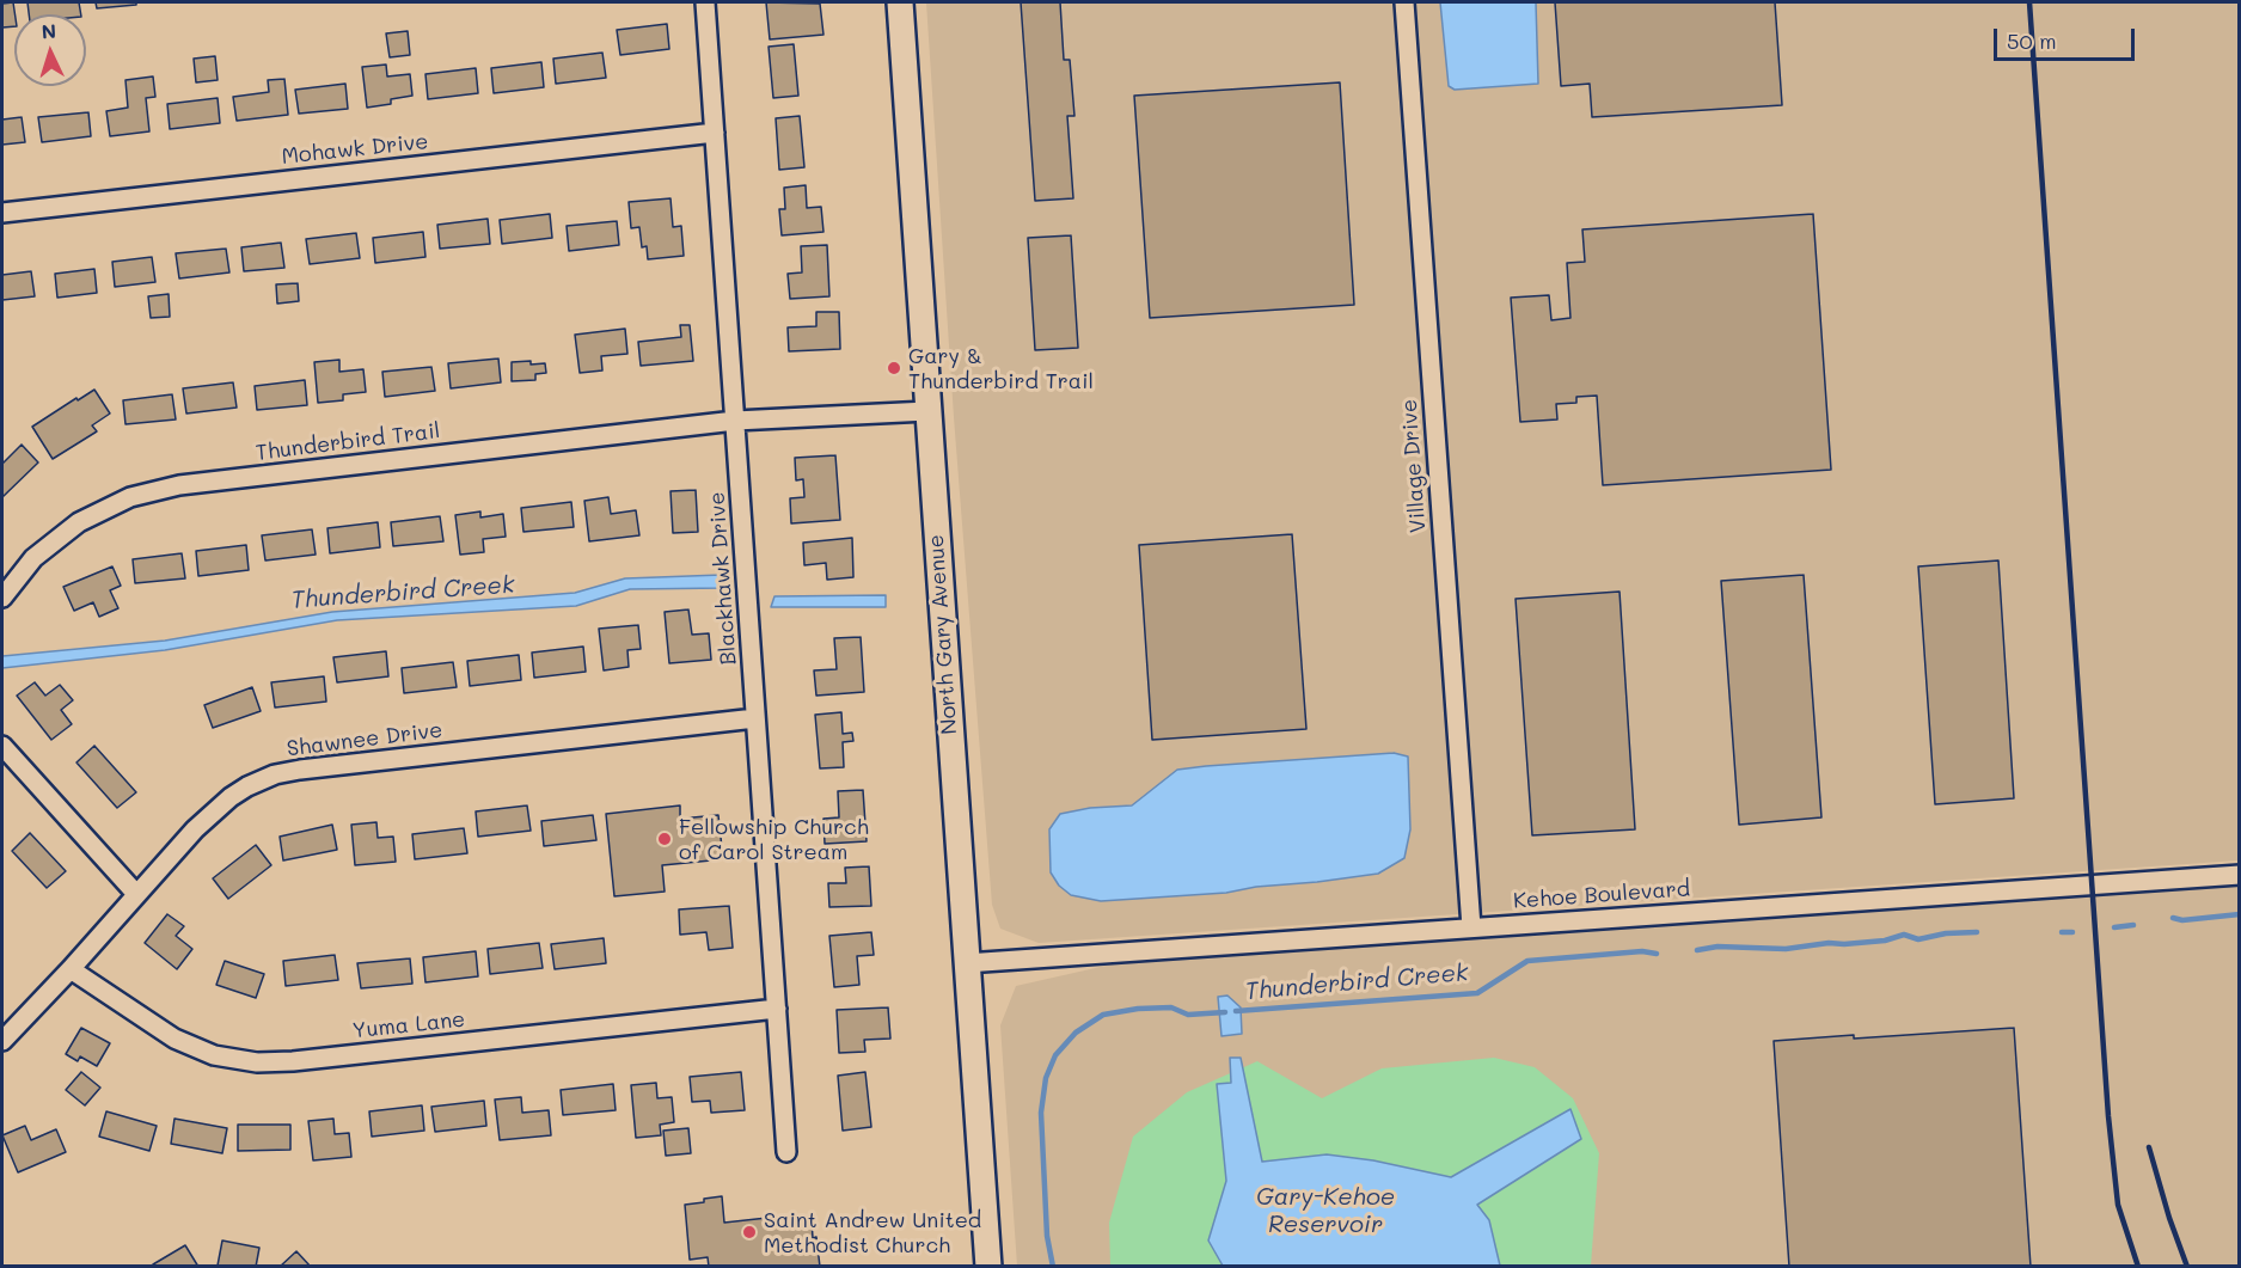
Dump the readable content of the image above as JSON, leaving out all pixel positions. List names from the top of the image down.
{
  "streets": {
    "street": [
      "Mohawk Drive",
      "Thunderbird Trail",
      "Village Drive",
      "Blackhawk Drive",
      "North Gary Avenue",
      "Shawnee Drive",
      "Kehoe Boulevard",
      "Yuma Lane"
    ]
  },
  "crossings": [
    ["Mohawk Drive", "Blackhawk Drive"],
    ["Thunderbird Trail", "Blackhawk Drive"],
    ["Thunderbird Trail", "North Gary Avenue"],
    ["Village Drive", "Kehoe Boulevard"],
    ["Blackhawk Drive", "Shawnee Drive"],
    ["Blackhawk Drive", "Yuma Lane"],
    ["North Gary Avenue", "Kehoe Boulevard"],
    ["Shawnee Drive", "Yuma Lane"]
  ],
  "water": ["Thunderbird Creek", "Gary-Kehoe Reservoir"],
  "places": ["Gary & Thunderbird Trail", "Fellowship Church of Carol Stream", "Saint Andrew United Methodist Church"],
  "scale_bar": "50 m",
  "north": "top"
}
